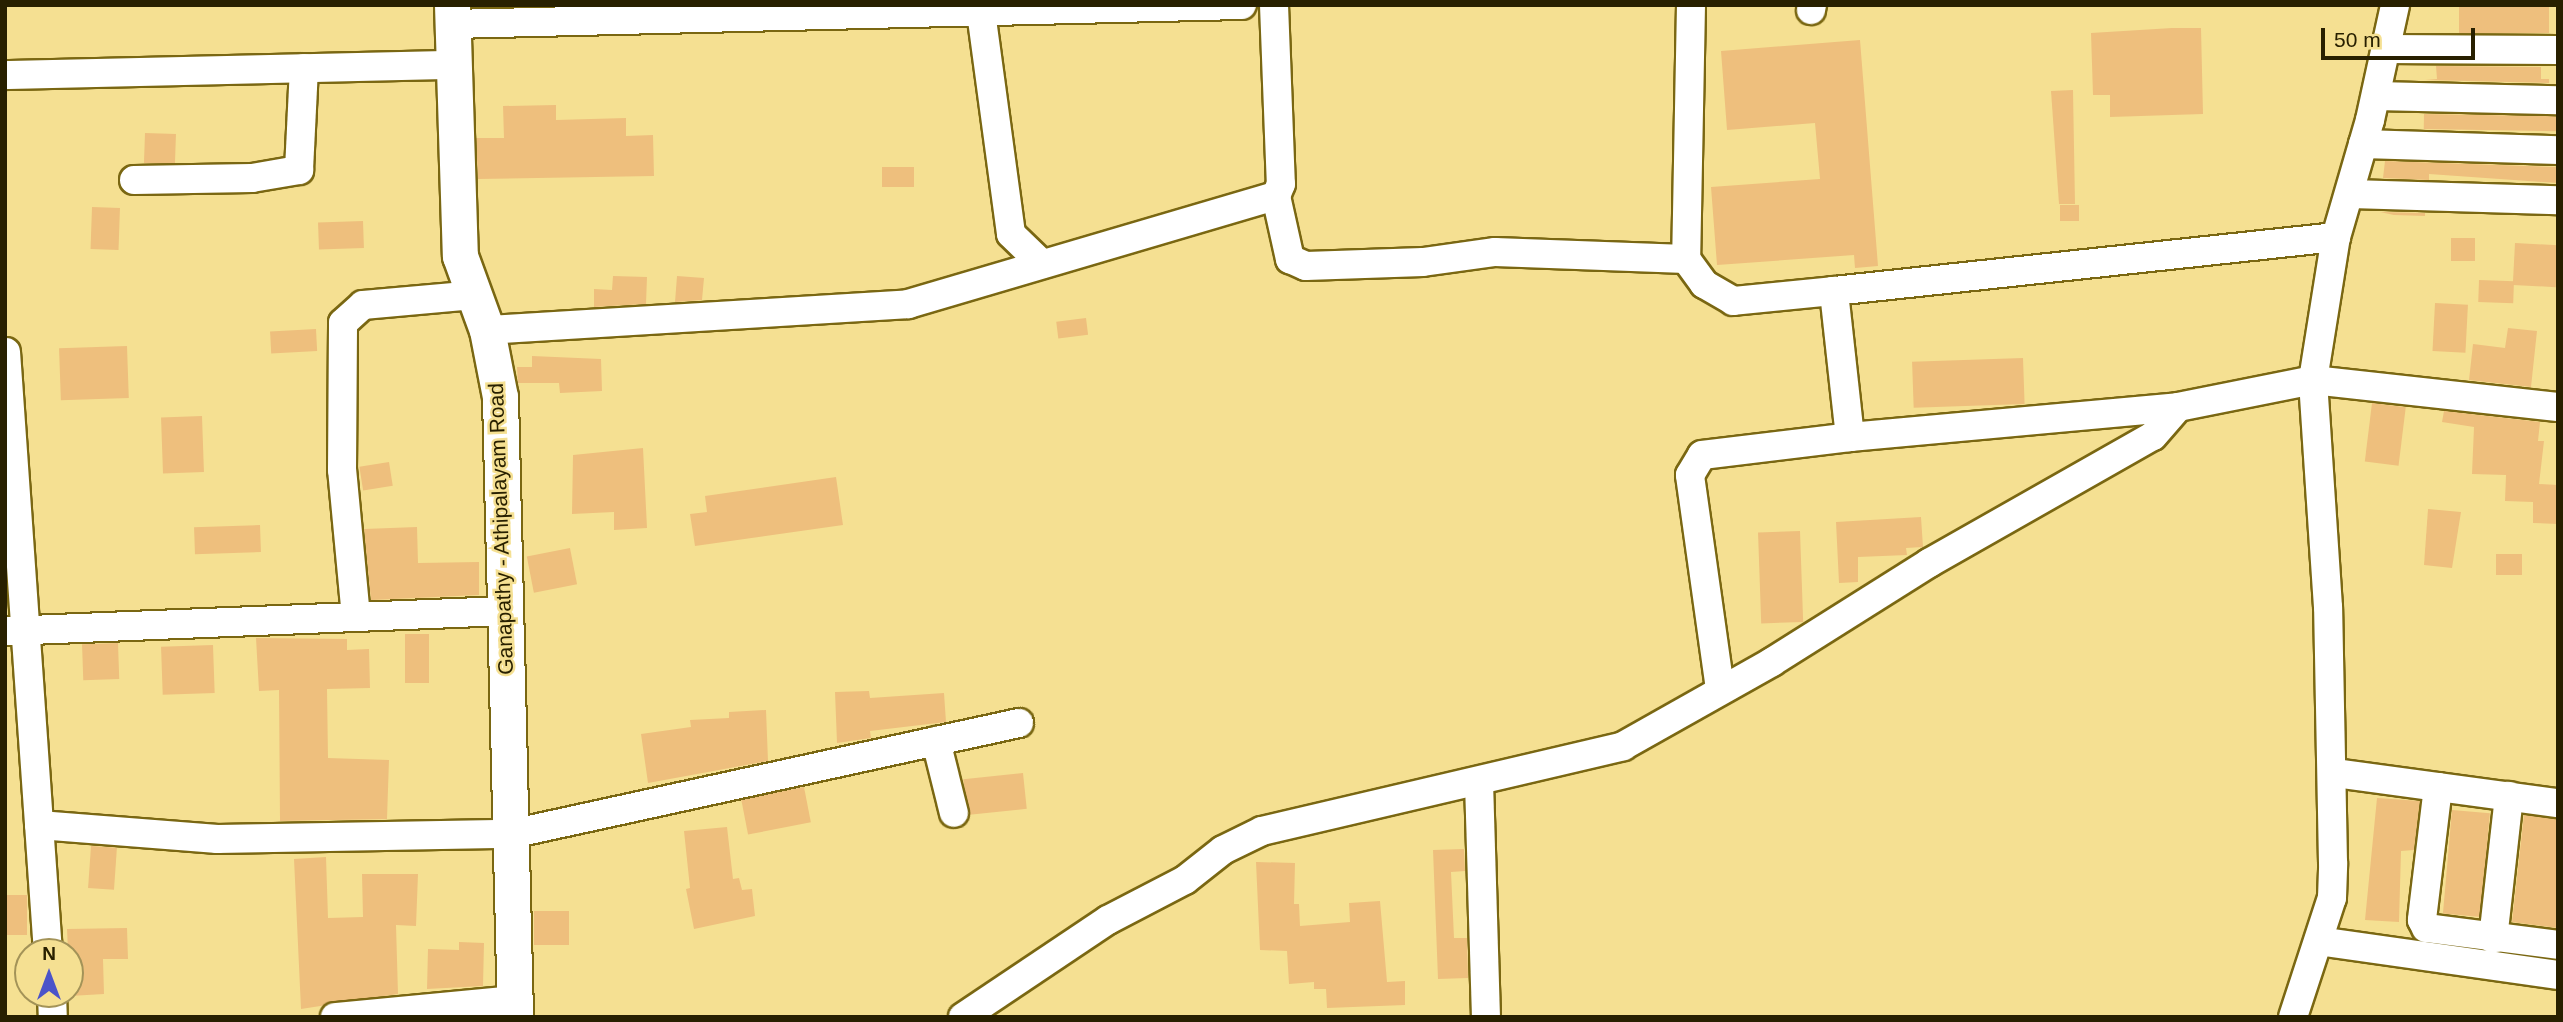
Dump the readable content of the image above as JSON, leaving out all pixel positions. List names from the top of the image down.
{
  "streets": {
    "main road": ["Ganapathy - Athipalayam Road"]
  },
  "scale_bar": "50 m",
  "north": "top"
}
